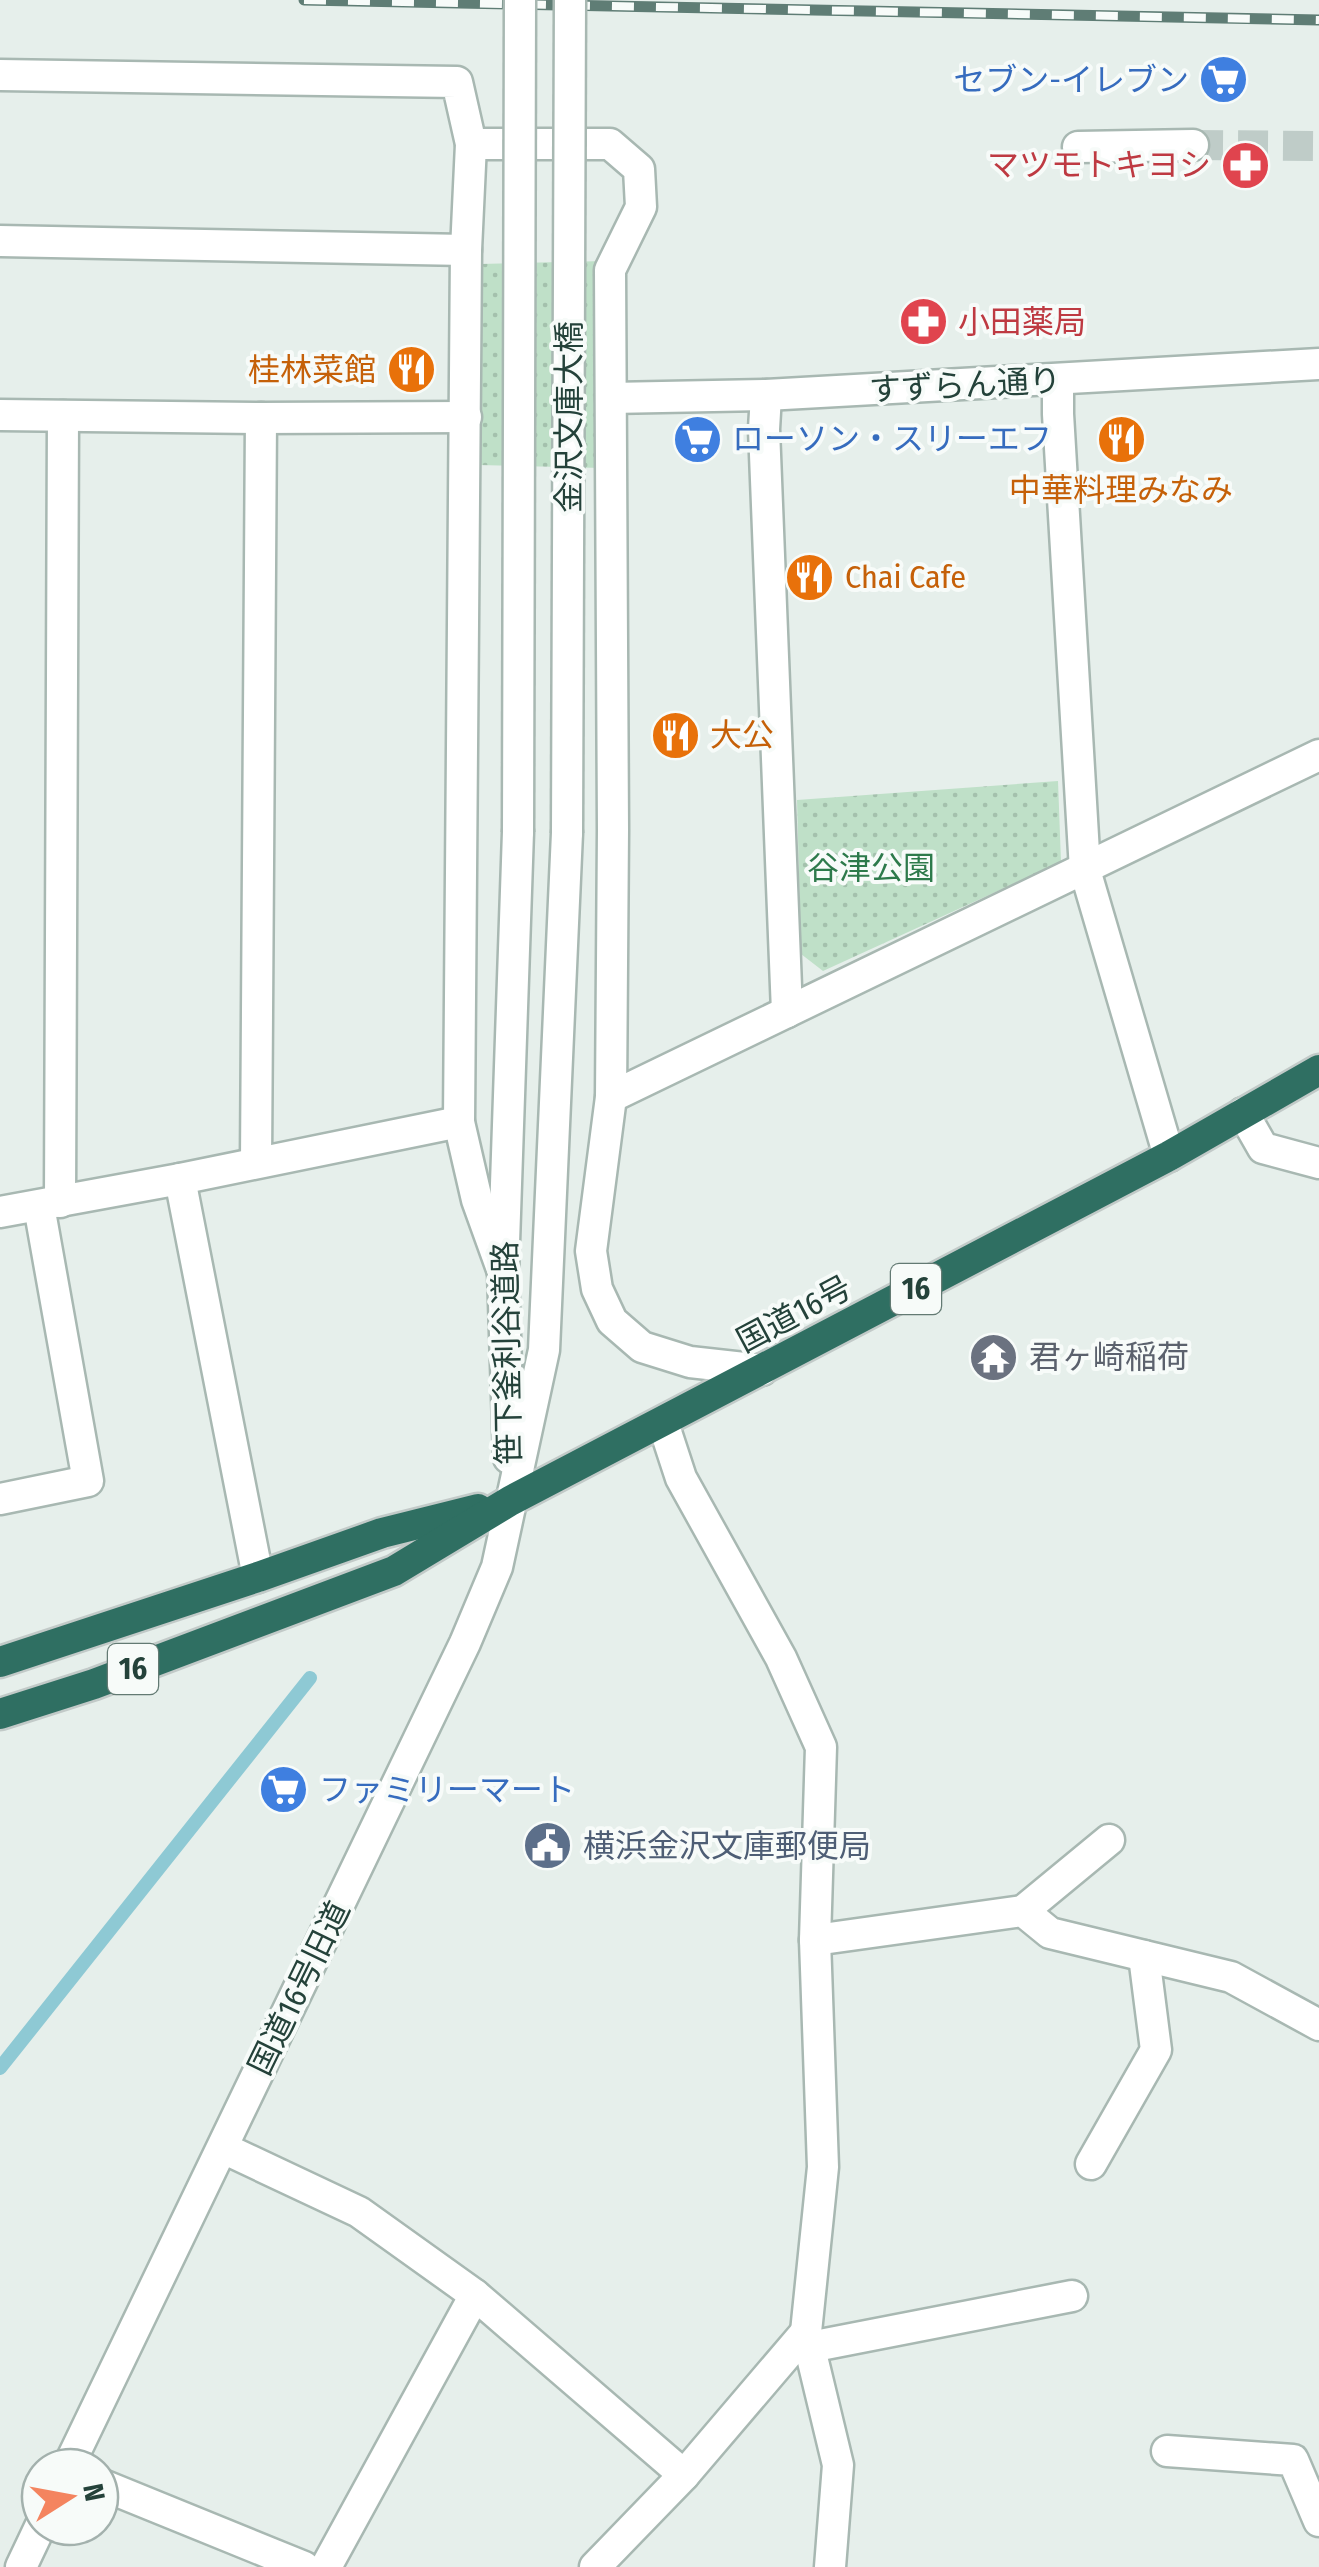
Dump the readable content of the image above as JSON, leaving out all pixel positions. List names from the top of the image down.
{
  "streets": {
    "highway": ["16", "国道16号"],
    "street": [
      "すずらん通り",
      "金沢文庫大橋",
      "笹下釜利谷道路",
      "国道16号旧道"
    ]
  },
  "crossings": [
    ["金沢文庫大橋", "笹下釜利谷道路"],
    ["国道16号", "笹下釜利谷道路"],
    ["国道16号", "国道16号旧道"],
    ["笹下釜利谷道路", "国道16号旧道"]
  ],
  "parks": ["谷津公園"],
  "places": {
    "supermarket": ["セブン-イレブン", "ローソン・スリーエフ", "ファミリーマート"],
    "pharmacy": ["マツモトキヨシ", "小田薬局"],
    "restaurant": [
      "桂林菜館",
      "中華料理みなみ",
      "Chai Cafe",
      "大公"
    ],
    "temple": ["君ヶ崎稲荷"],
    "public building": ["横浜金沢文庫郵便局"]
  },
  "north": "right"
}
